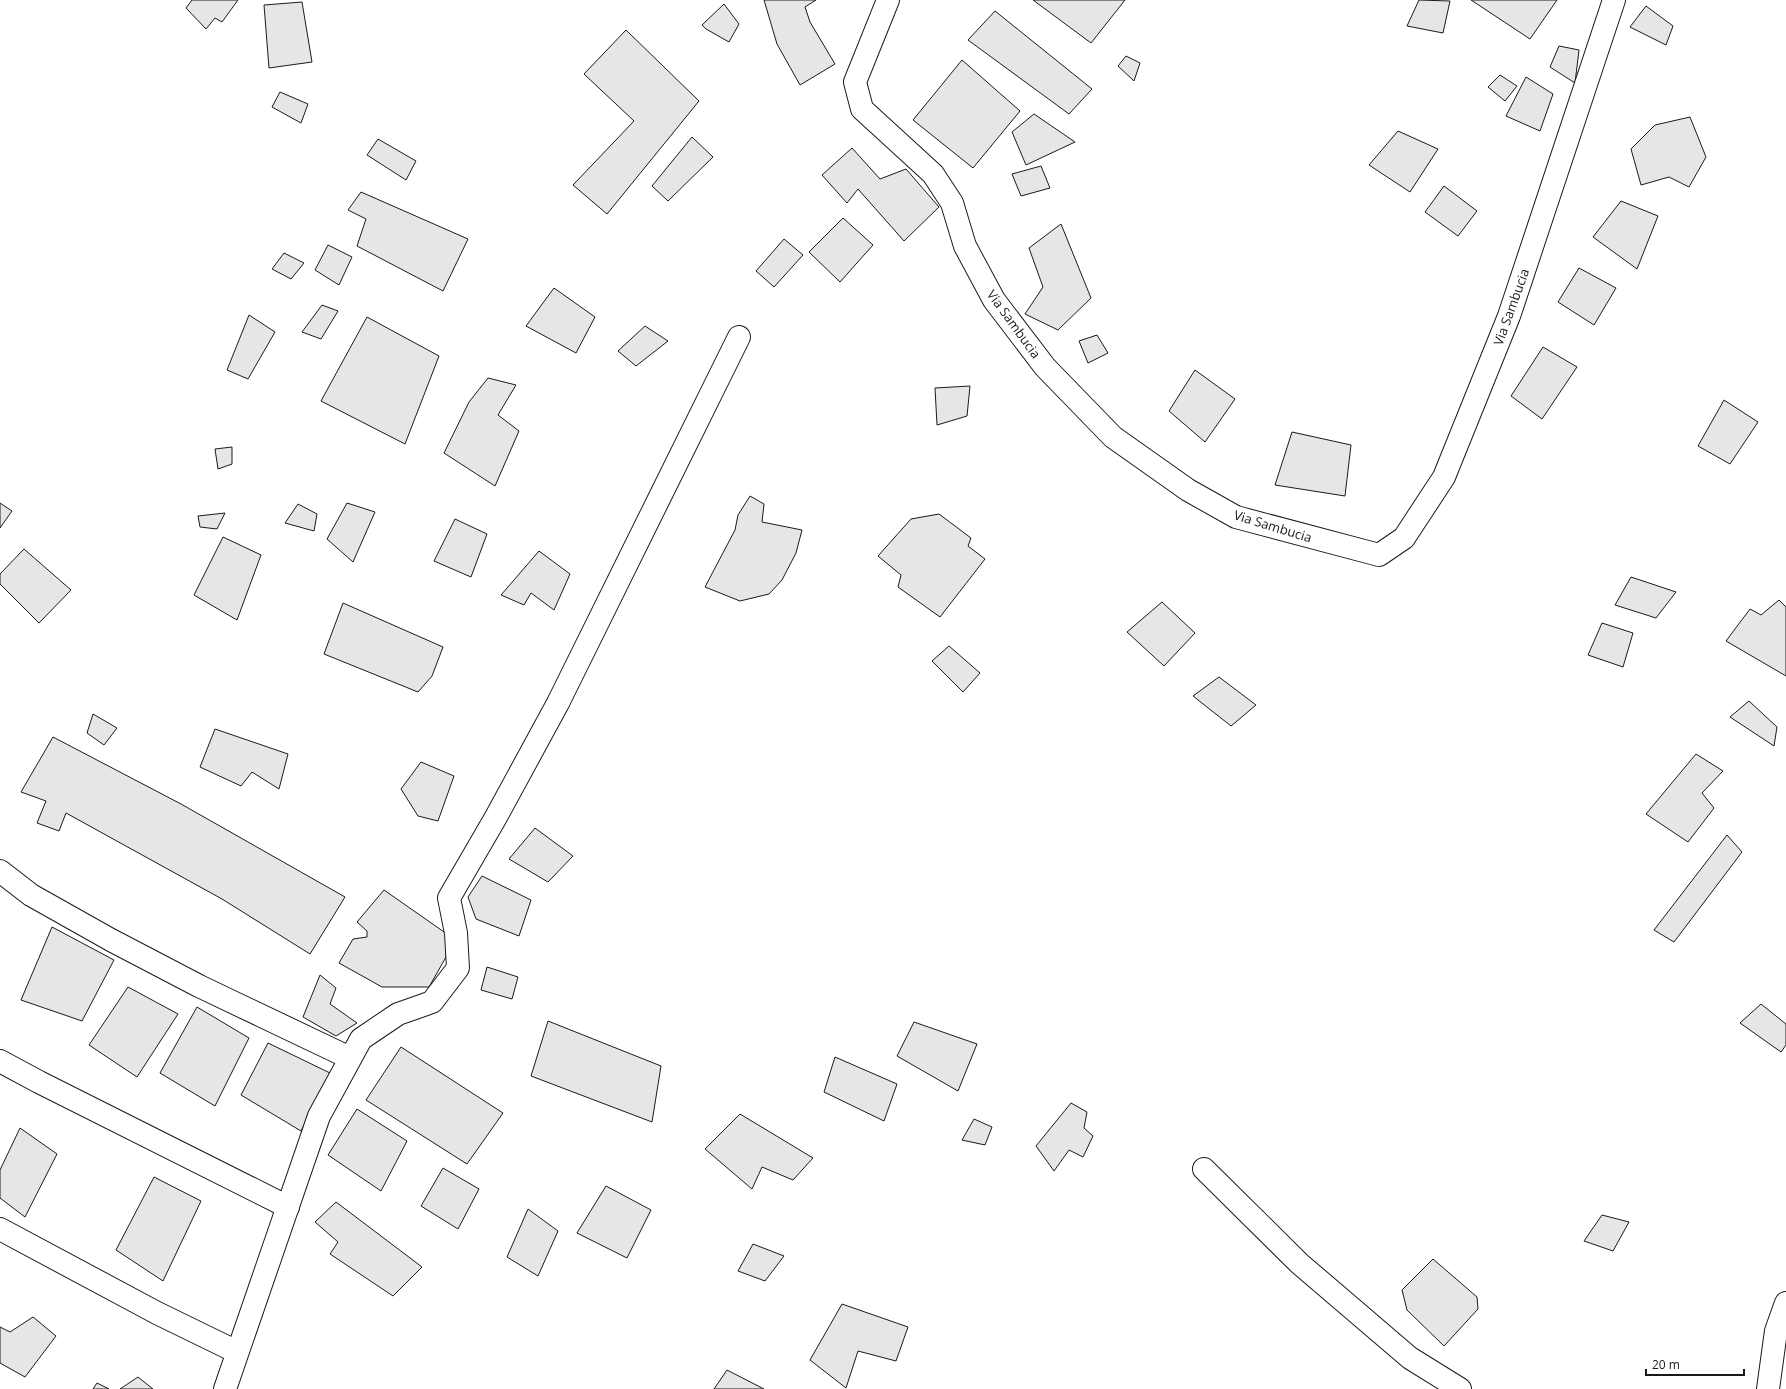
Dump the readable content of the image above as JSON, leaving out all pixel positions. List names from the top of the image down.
{
  "streets": {
    "street": ["Via Sambucia"]
  },
  "scale_bar": "20 m"
}
